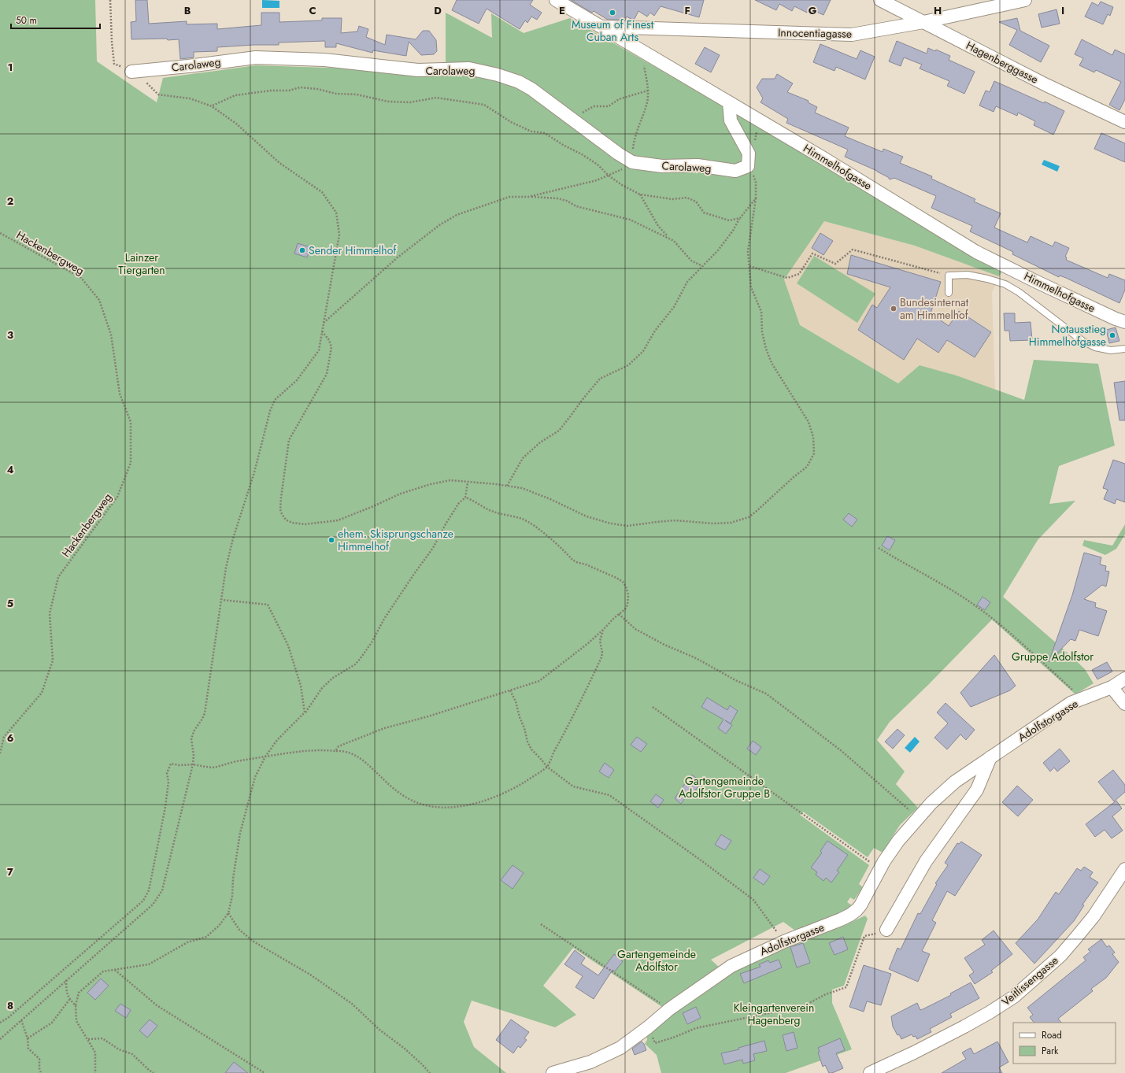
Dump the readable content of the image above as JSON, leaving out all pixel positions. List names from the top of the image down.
{
  "streets": {
    "street": [
      "Innocentiagasse",
      "Hagenberggasse",
      "Carolaweg",
      "Himmelhofgasse",
      "Adolfstorgasse",
      "Veitlissengasse"
    ],
    "path": ["Hackenbergweg"]
  },
  "crossings": [
    ["Innocentiagasse", "Hagenberggasse"],
    ["Innocentiagasse", "Himmelhofgasse"]
  ],
  "parks": [
    "Lainzer Tiergarten",
    "Gruppe Adolfstor",
    "Gartengemeinde Adolfstor Gruppe B",
    "Gartengemeinde Adolfstor",
    "Kleingartenverein Hagenberg"
  ],
  "places": [
    "Museum of Finest Cuban Arts",
    "Sender Himmelhof",
    "Bundesinternat am Himmelhof",
    "Notausstieg Himmelhofgasse",
    "ehem. Skisprungschanze Himmelhof"
  ],
  "legend": ["Road", "Park"],
  "scale_bar": "50 m",
  "grid": {
    "columns": [
      "B",
      "C",
      "D",
      "E",
      "F",
      "G",
      "H",
      "I"
    ],
    "rows": [
      "1",
      "2",
      "3",
      "4",
      "5",
      "6",
      "7",
      "8"
    ]
  }
}
